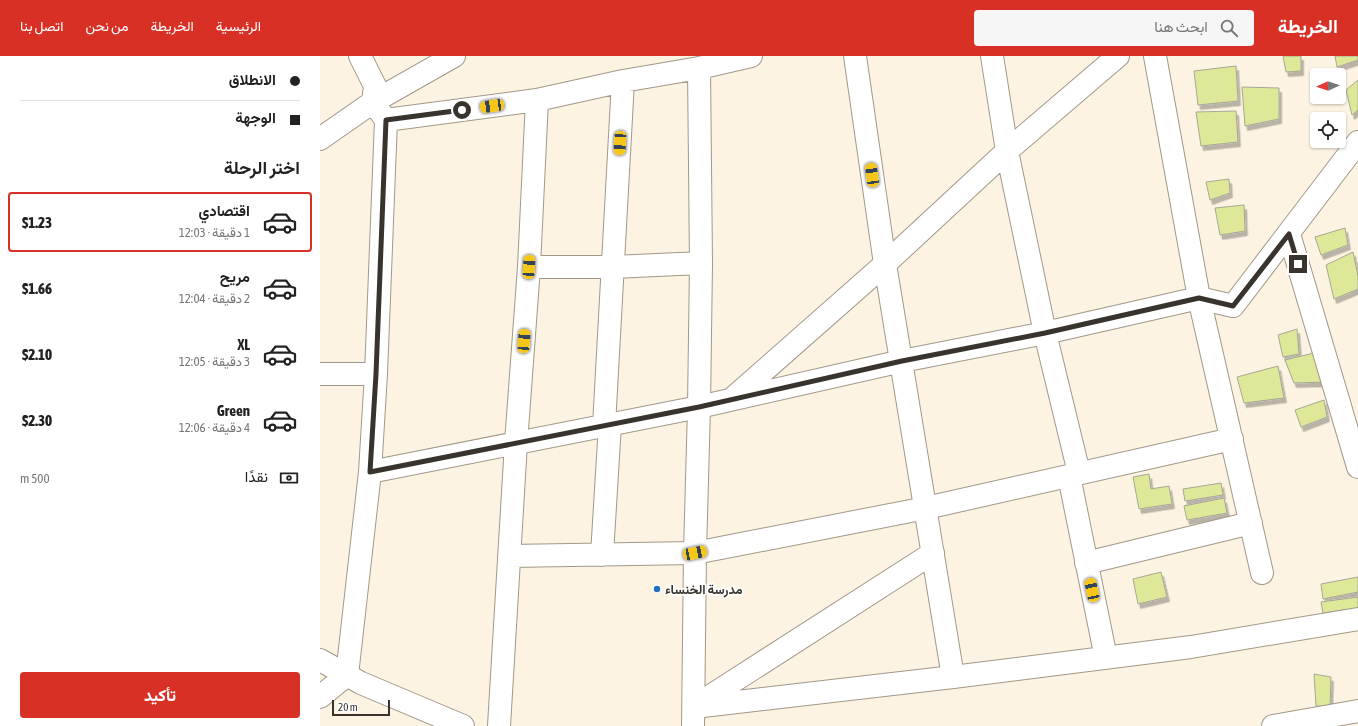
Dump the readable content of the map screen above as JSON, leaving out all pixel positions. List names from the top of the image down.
{
  "places": ["مدرسة الخنساء"],
  "scale_bar": "20 m",
  "north": "left",
  "page": {
    "header": "الخريطة",
    "search": "ابحث هنا",
    "nav": [
      "الرئيسية",
      "الخريطة",
      "من نحن",
      "اتصل بنا"
    ],
    "banner": ["الانطلاق", "الوجهة"],
    "heading": "اختر الرحلة",
    "list": [
      {
        "name": "اقتصادي",
        "note": "1 دقيقة · 12:03",
        "value": "$1.23"
      },
      {
        "name": "مريح",
        "note": "2 دقيقة · 12:04",
        "value": "$1.66"
      },
      {
        "name": "XL",
        "note": "3 دقيقة · 12:05",
        "value": "$2.10"
      },
      {
        "name": "Green",
        "note": "4 دقيقة · 12:06",
        "value": "$2.30"
      }
    ],
    "pay": ["نقدًا", "500 m"],
    "buttons": "تأكيد",
    "scale": "20 m"
  }
}
